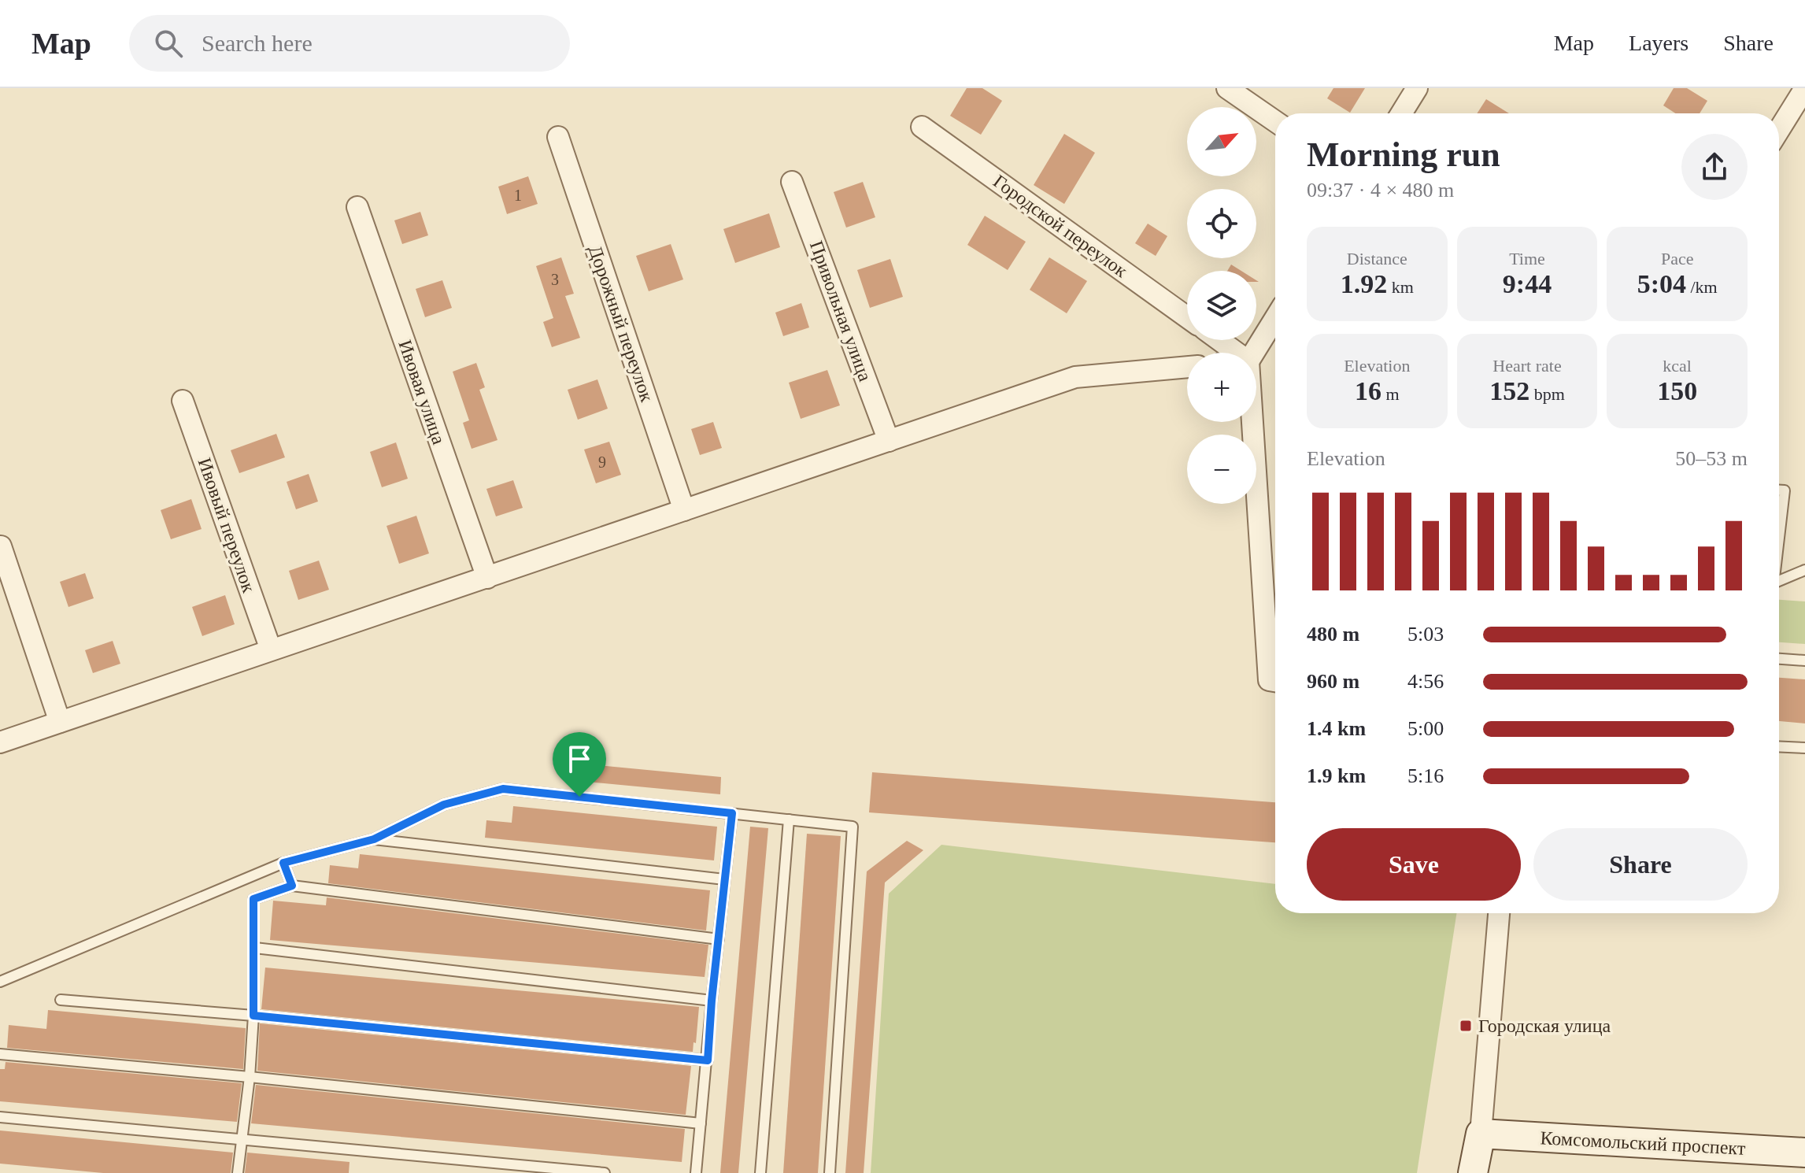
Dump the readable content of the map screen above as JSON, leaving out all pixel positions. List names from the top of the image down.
{
  "streets": {
    "main road": ["Комсомольский проспект"],
    "street": [
      "Городской переулок",
      "Привольная улица",
      "Дорожный переулок",
      "Ивовая улица",
      "Ивовый переулок"
    ]
  },
  "places": {
    "transit": ["Городская улица"]
  },
  "house_numbers": ["1", "3", "9"],
  "north": "top right",
  "page": {
    "header": "Map",
    "search": "Search here",
    "nav": ["Map", "Layers", "Share"],
    "map_buttons": ["+", "−"],
    "heading": ["Morning run", "09:37 · 4 × 480 m"],
    "stats": [
      ["Distance", "1.92 km"],
      ["Time", "9:44"],
      ["Pace", "5:04 /km"],
      ["Elevation", "16 m"],
      ["Heart rate", "152 bpm"],
      ["kcal", "150"]
    ],
    "chart": ["Elevation", "50–53 m"],
    "list": [
      {
        "name": "480 m",
        "note": "5:03"
      },
      {
        "name": "960 m",
        "note": "4:56"
      },
      {
        "name": "1.4 km",
        "note": "5:00"
      },
      {
        "name": "1.9 km",
        "note": "5:16"
      }
    ],
    "buttons": ["Save", "Share"]
  }
}
